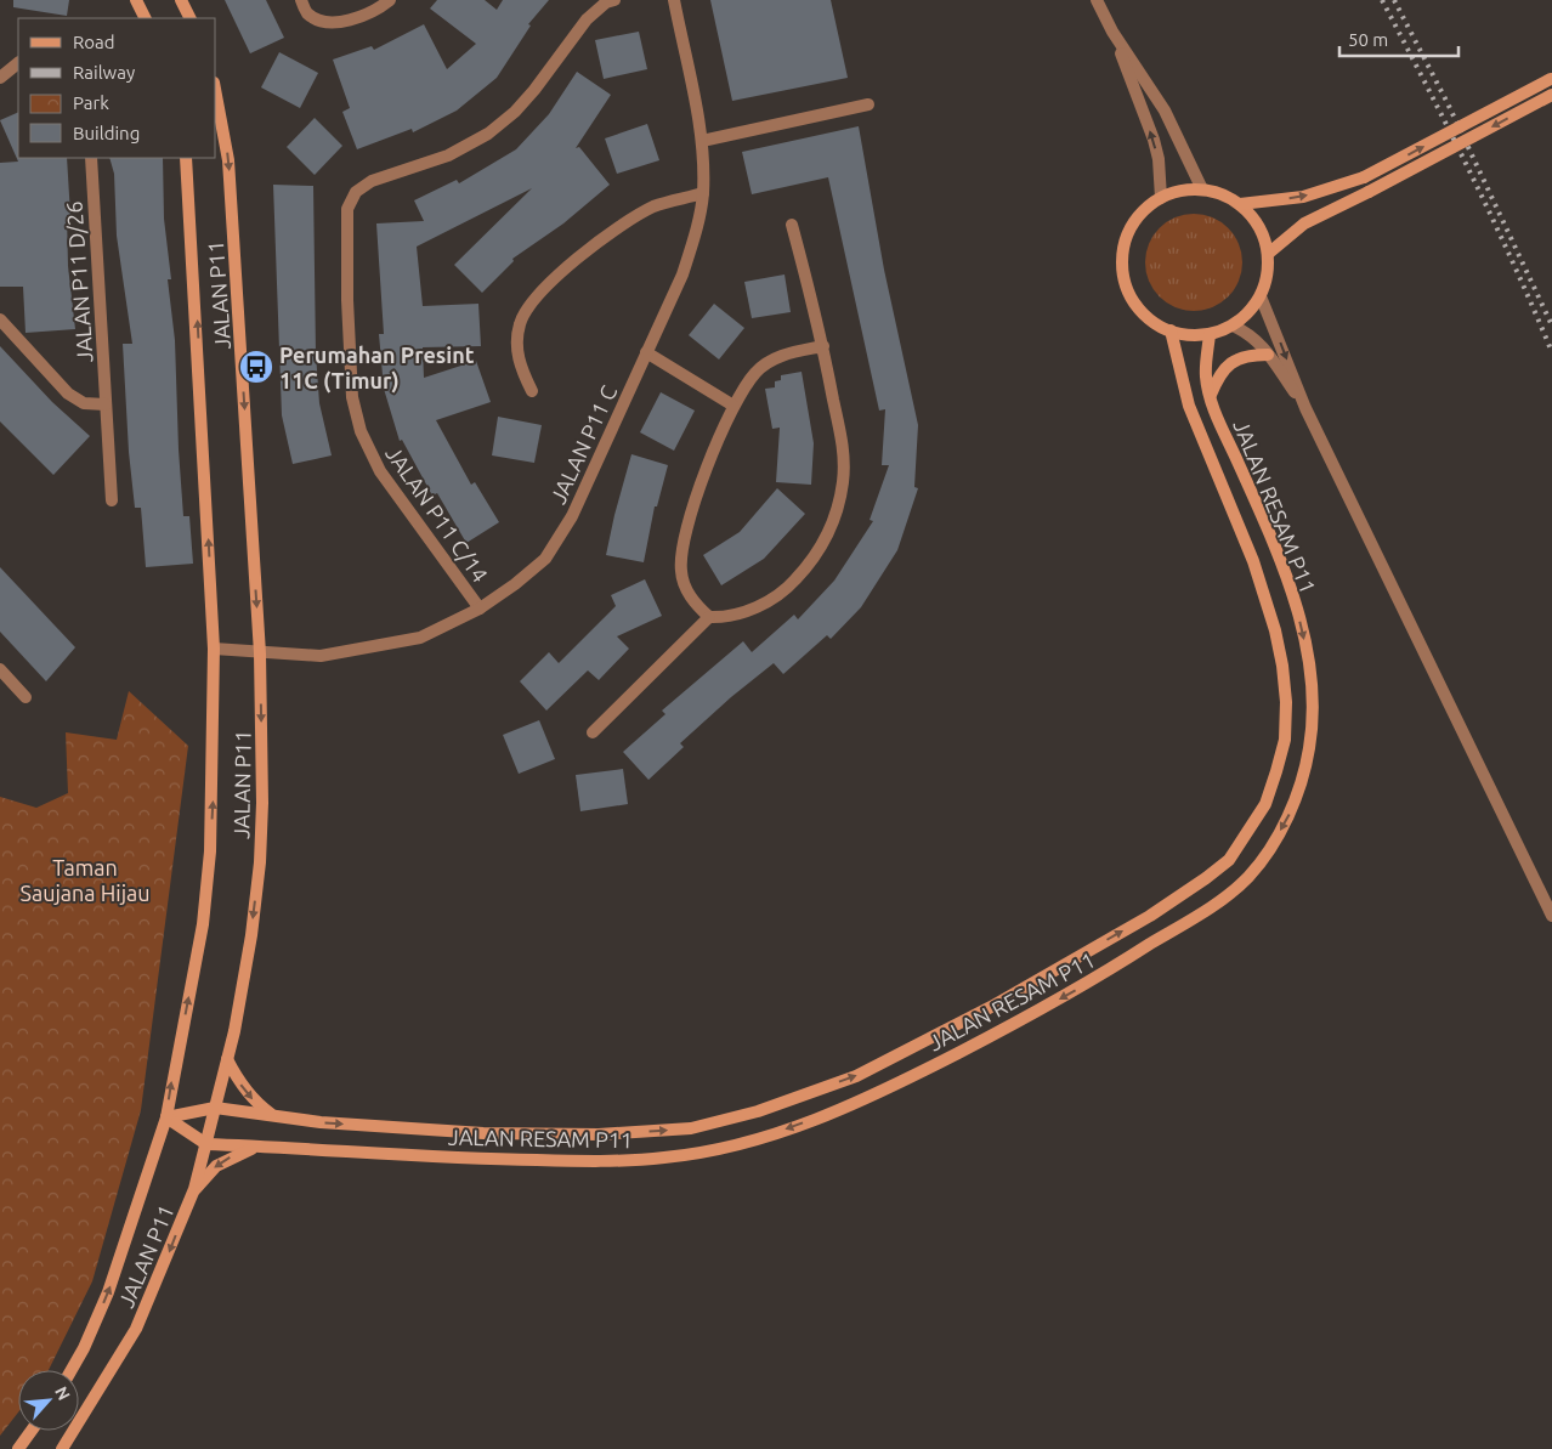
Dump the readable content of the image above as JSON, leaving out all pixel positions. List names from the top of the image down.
{
  "streets": {
    "main road": ["JALAN P11", "JALAN RESAM P11"],
    "street": ["JALAN P11 D/26", "JALAN P11 C", "JALAN P11 C/14"]
  },
  "crossings": [
    ["JALAN P11", "JALAN P11 C"],
    ["JALAN P11", "JALAN RESAM P11"],
    ["JALAN P11 C", "JALAN P11 C/14"]
  ],
  "parks": ["Taman Saujana Hijau"],
  "places": {
    "bus stop": ["Perumahan Presint 11C (Timur)"]
  },
  "legend": [
    "Road",
    "Railway",
    "Park",
    "Building"
  ],
  "scale_bar": "50 m",
  "north": "top right"
}
